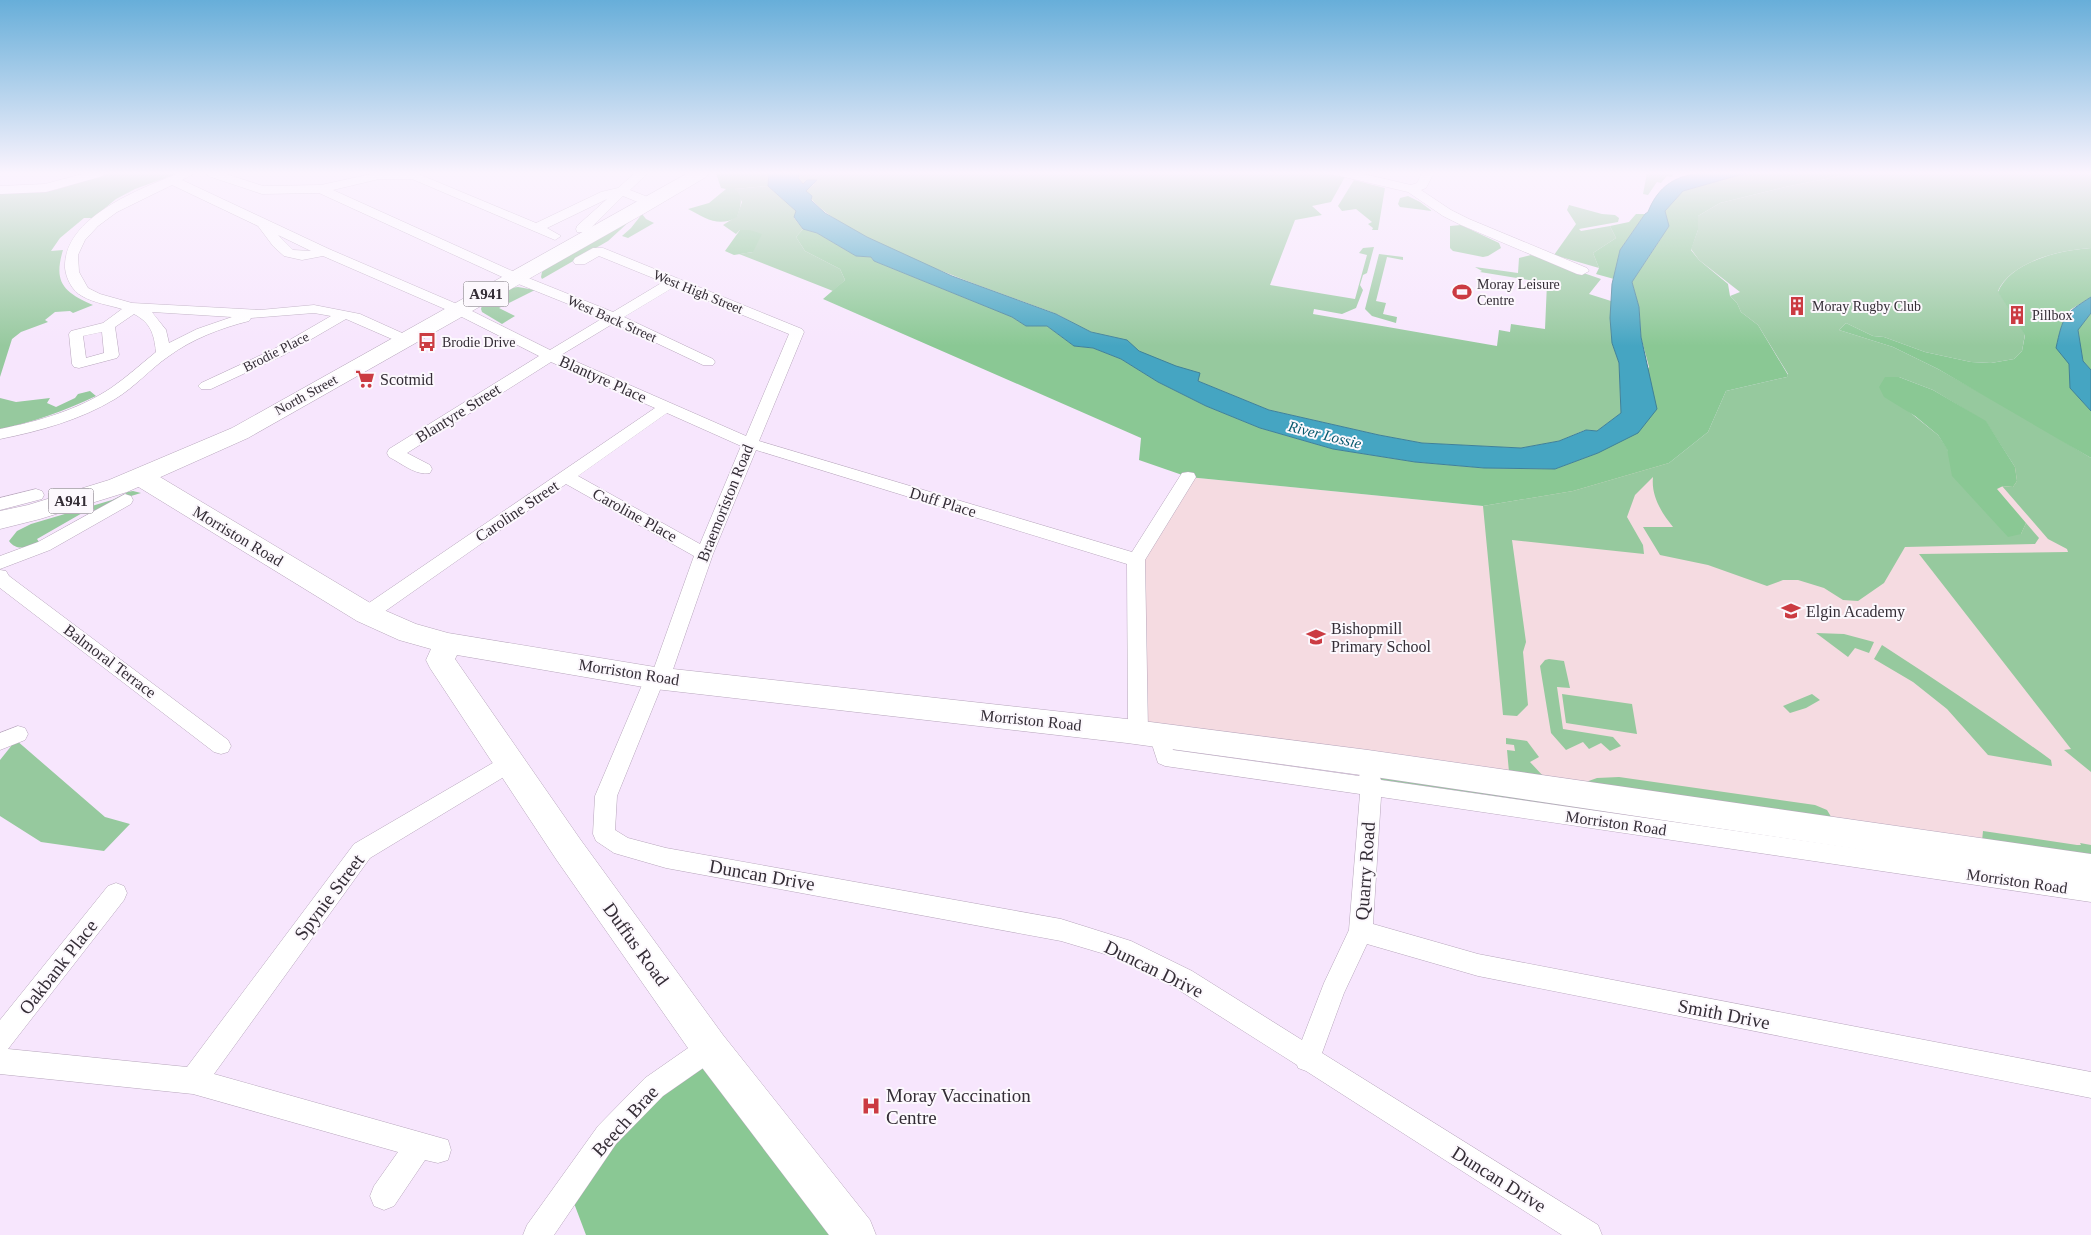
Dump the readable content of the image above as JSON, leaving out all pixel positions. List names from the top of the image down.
{
  "streets": {
    "main road": [
      "A941",
      "North Street",
      "Morriston Road",
      "Duffus Road"
    ],
    "street": [
      "West High Street",
      "West Back Street",
      "Brodie Place",
      "Blantyre Place",
      "Blantyre Street",
      "Duff Place",
      "Braemoriston Road",
      "Caroline Street",
      "Caroline Place",
      "Balmoral Terrace",
      "Quarry Road",
      "Duncan Drive",
      "Spynie Street",
      "Oakbank Place",
      "Smith Drive",
      "Beech Brae"
    ]
  },
  "crossings": [
    ["West High Street", "Braemoriston Road"],
    ["West Back Street", "North Street"],
    ["Blantyre Place", "North Street"],
    ["Blantyre Place", "Blantyre Street"],
    ["Blantyre Place", "Duff Place"],
    ["Blantyre Place", "Braemoriston Road"],
    ["Blantyre Place", "Caroline Street"],
    ["North Street", "Morriston Road"],
    ["Duff Place", "Braemoriston Road"],
    ["Braemoriston Road", "Caroline Place"],
    ["Braemoriston Road", "Morriston Road"],
    ["Braemoriston Road", "Duncan Drive"],
    ["Caroline Street", "Caroline Place"],
    ["Caroline Street", "Morriston Road"],
    ["Morriston Road", "Quarry Road"],
    ["Morriston Road", "Duffus Road"],
    ["Quarry Road", "Duncan Drive"],
    ["Quarry Road", "Smith Drive"],
    ["Spynie Street", "Duffus Road"],
    ["Duffus Road", "Beech Brae"]
  ],
  "water": ["River Lossie"],
  "places": {
    "sports": ["Moray Leisure Centre"],
    "building": ["Moray Rugby Club", "Pillbox"],
    "bus stop": ["Brodie Drive"],
    "supermarket": ["Scotmid"],
    "school or university": ["Elgin Academy", "Bishopmill Primary School"],
    "hospital": ["Moray Vaccination Centre"]
  }
}
